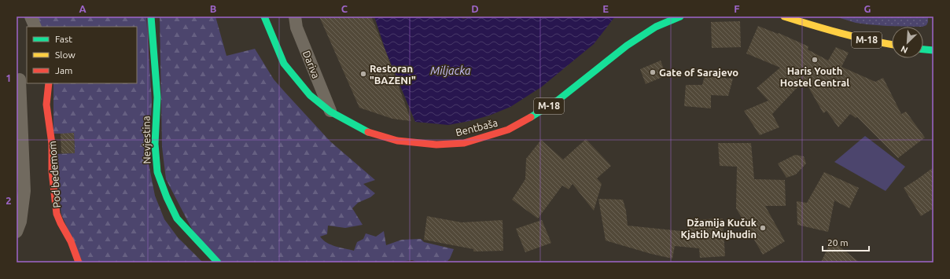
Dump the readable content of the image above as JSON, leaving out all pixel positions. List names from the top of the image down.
{
  "streets": {
    "main road": [
      "M-18",
      "Bentbaša",
      "Nevjestina",
      "Pod bedemom"
    ],
    "street": ["Dariva"]
  },
  "crossings": [
    ["Dariva", "Bentbaša"]
  ],
  "water": ["Miljacka"],
  "places": [
    "Haris Youth Hostel Central",
    "Gate of Sarajevo",
    "Restoran \"BAZENI\"",
    "Džamija Kučuk Kjatib Mujhudin"
  ],
  "legend": ["Fast", "Slow", "Jam"],
  "scale_bar": "20 m",
  "north": "bottom left",
  "grid": {
    "columns": [
      "A",
      "B",
      "C",
      "D",
      "E",
      "F",
      "G"
    ],
    "rows": ["1", "2"]
  }
}
